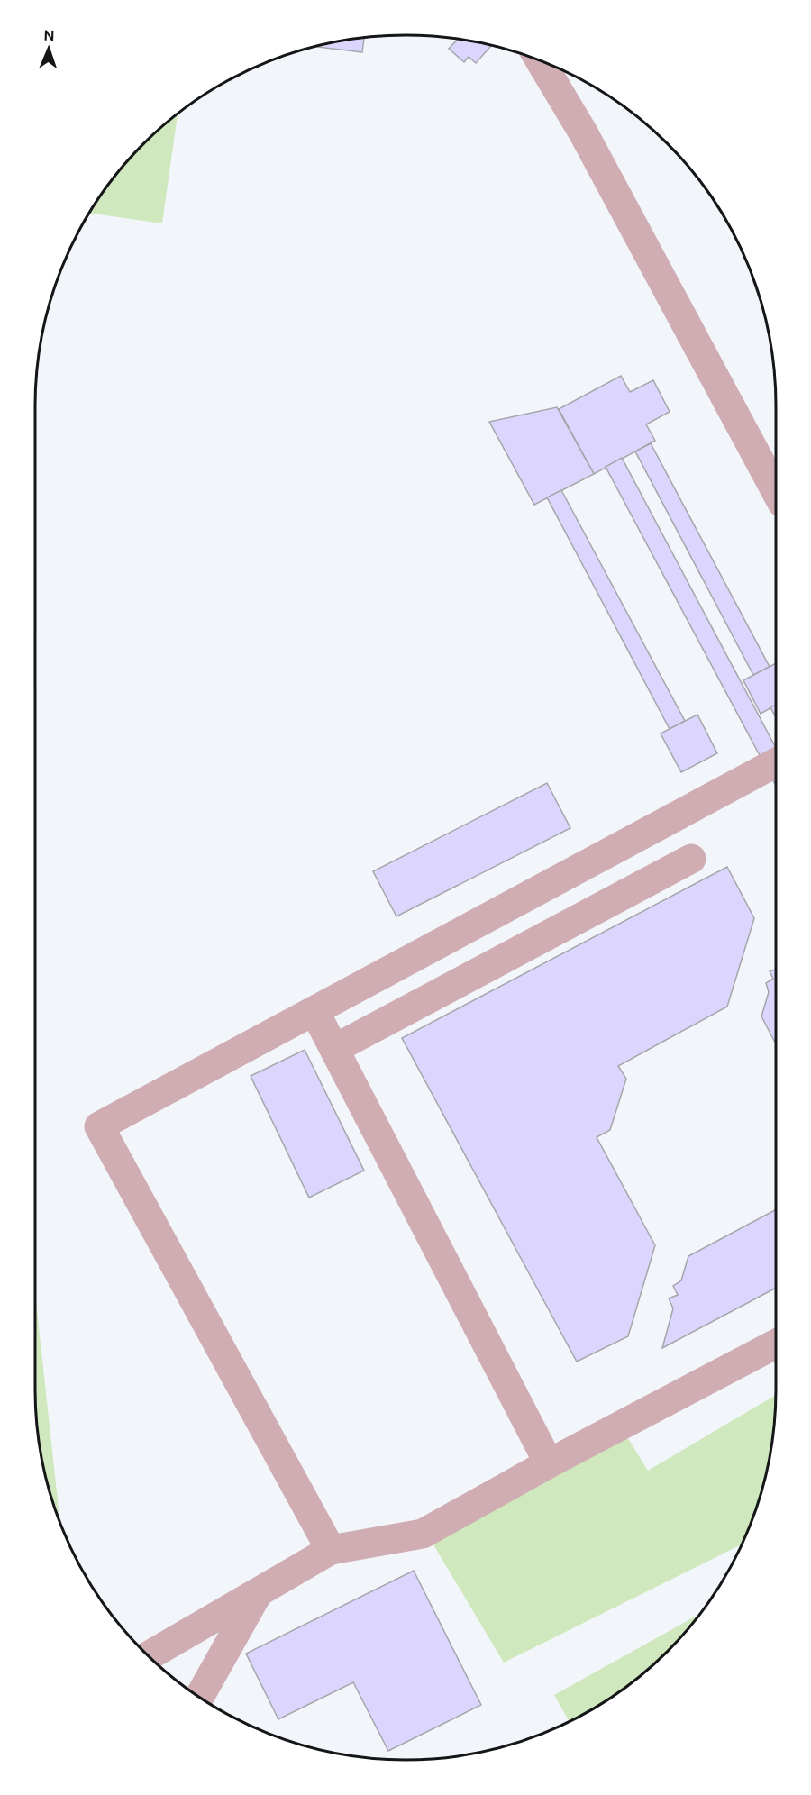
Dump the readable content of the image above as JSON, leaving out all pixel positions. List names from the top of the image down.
{
  "north": "top"
}
